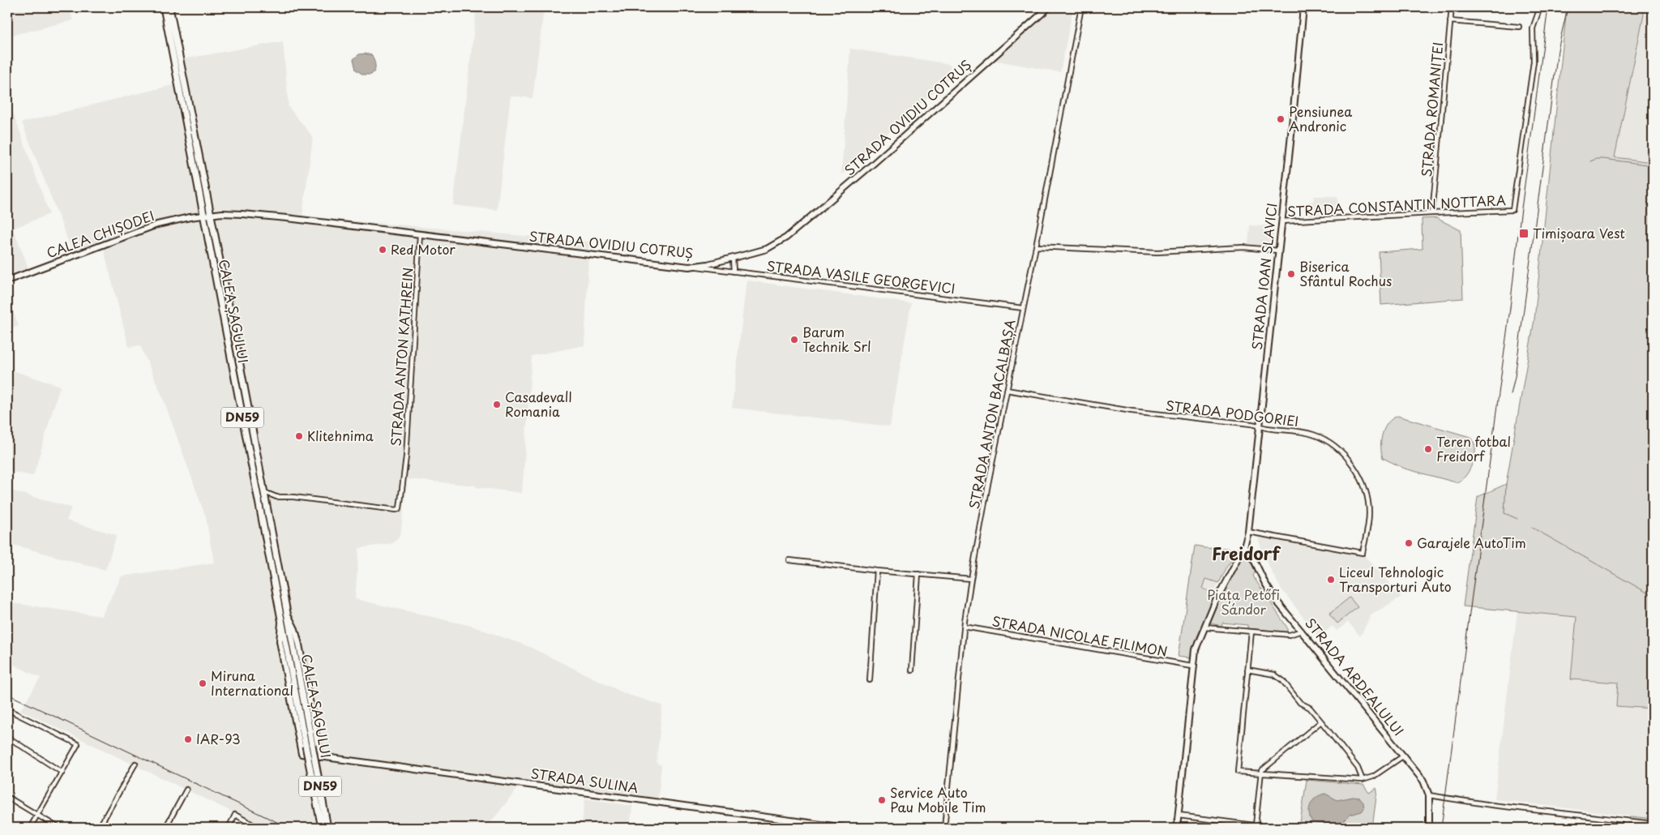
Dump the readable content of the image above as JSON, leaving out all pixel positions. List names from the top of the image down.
{
  "streets": {
    "main road": [
      "STRADA OVIDIU COTRUȘ",
      "CALEA CHIȘODEI",
      "STRADA IOAN SLAVICI",
      "CALEA ȘAGULUI",
      "DN59",
      "STRADA ARDEALULUI",
      "STRADA SULINA"
    ],
    "street": [
      "STRADA ROMANIȚEI",
      "STRADA CONSTANTIN NOTTARA",
      "STRADA VASILE GEORGEVICI",
      "STRADA ANTON KATHREIN",
      "STRADA PODGORIEI",
      "STRADA ANTON BACALBAȘA",
      "STRADA NICOLAE FILIMON"
    ]
  },
  "crossings": [
    ["STRADA ROMANIȚEI", "STRADA CONSTANTIN NOTTARA"],
    ["STRADA OVIDIU COTRUȘ", "CALEA CHIȘODEI"],
    ["STRADA OVIDIU COTRUȘ", "STRADA VASILE GEORGEVICI"],
    ["STRADA OVIDIU COTRUȘ", "CALEA ȘAGULUI"],
    ["STRADA OVIDIU COTRUȘ", "STRADA ANTON KATHREIN"],
    ["STRADA CONSTANTIN NOTTARA", "STRADA IOAN SLAVICI"],
    ["CALEA CHIȘODEI", "CALEA ȘAGULUI"],
    ["STRADA IOAN SLAVICI", "STRADA PODGORIEI"],
    ["STRADA IOAN SLAVICI", "STRADA NICOLAE FILIMON"],
    ["STRADA IOAN SLAVICI", "STRADA ARDEALULUI"],
    ["STRADA VASILE GEORGEVICI", "STRADA ANTON BACALBAȘA"],
    ["CALEA ȘAGULUI", "STRADA SULINA"],
    ["STRADA PODGORIEI", "STRADA ANTON BACALBAȘA"],
    ["STRADA ANTON BACALBAȘA", "STRADA NICOLAE FILIMON"]
  ],
  "districts": ["Freidorf"],
  "parks": ["Piața Petőfi Sándor"],
  "places": {
    "other": [
      "Pensiunea Andronic",
      "Red Motor",
      "Biserica Sfântul Rochus",
      "Barum Technik Srl",
      "Casadevall Romania",
      "Klitehnima",
      "Teren fotbal Freidorf",
      "Garajele AutoTim",
      "Liceul Tehnologic Transporturi Auto",
      "Miruna International",
      "IAR-93",
      "Service Auto Pau Mobile Tim"
    ],
    "transit": ["Timișoara Vest"]
  }
}
